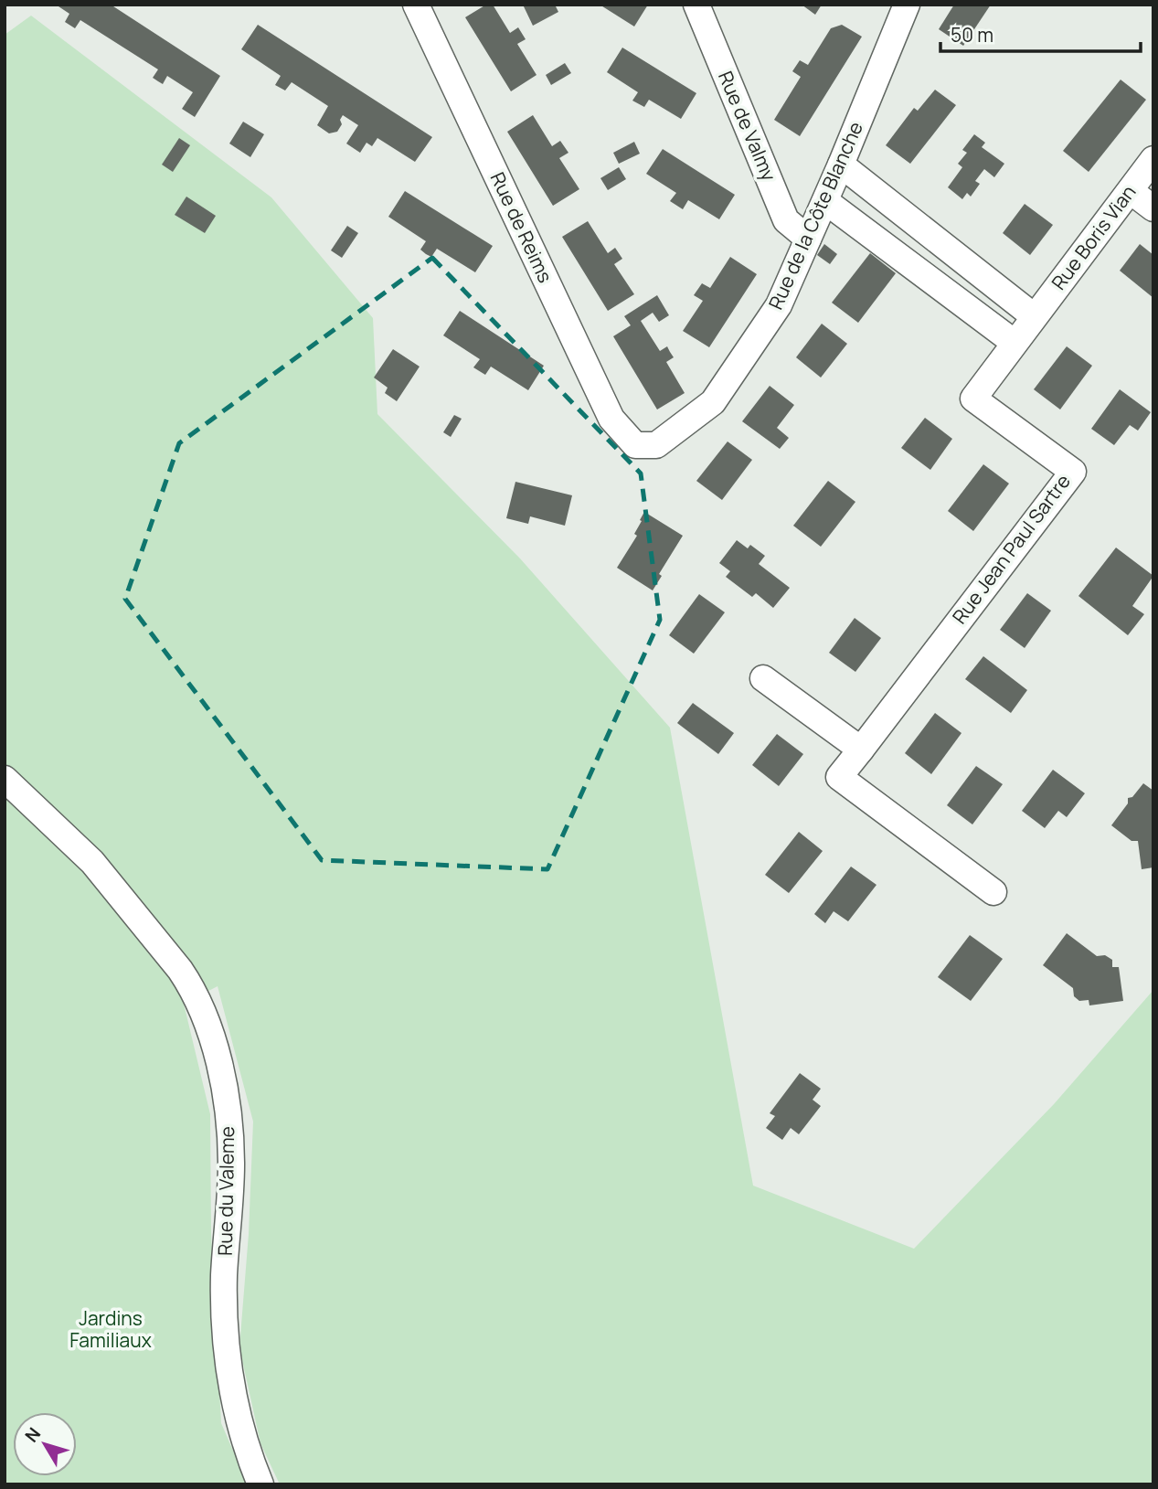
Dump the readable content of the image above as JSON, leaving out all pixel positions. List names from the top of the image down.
{
  "streets": {
    "street": [
      "Rue de Valmy",
      "Rue de la Côte Blanche",
      "Rue de Reims",
      "Rue Boris Vian",
      "Rue Jean Paul Sartre",
      "Rue du Valeme"
    ]
  },
  "crossings": [
    ["Rue de Valmy", "Rue de la Côte Blanche"],
    ["Rue de la Côte Blanche", "Rue de Reims"],
    ["Rue Boris Vian", "Rue Jean Paul Sartre"]
  ],
  "parks": ["Jardins Familiaux"],
  "scale_bar": "50 m",
  "north": "top left"
}
